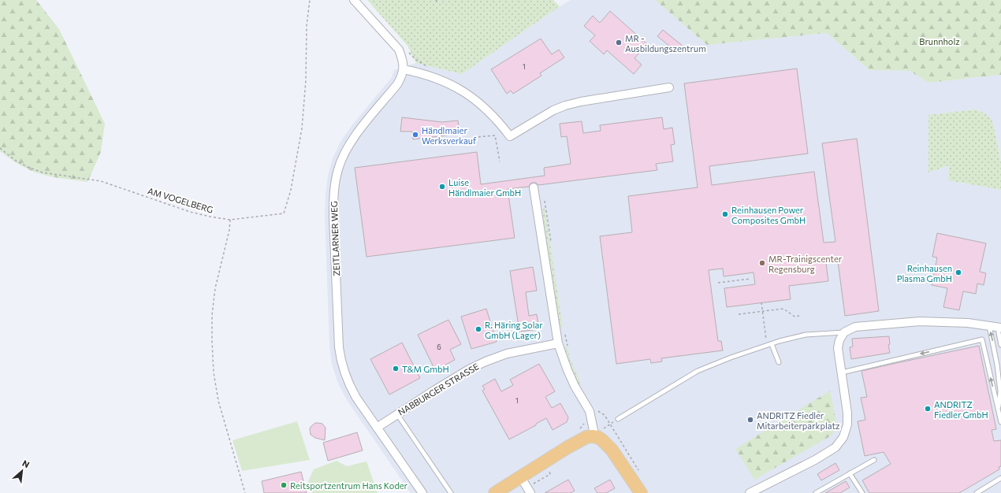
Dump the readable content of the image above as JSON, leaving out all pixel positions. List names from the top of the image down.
{
  "streets": {
    "street": ["ZEITLARNER WEG", "NABBURGER STRASSE"],
    "path": ["AM VOGELBERG"]
  },
  "crossings": [
    ["ZEITLARNER WEG", "NABBURGER STRASSE"]
  ],
  "parks": ["Brunnholz"],
  "places": [
    "MR - Ausbildungszentrum",
    "Händlmaier Werksverkauf",
    "Luise Händlmaier GmbH",
    "Reinhausen Power Composites GmbH",
    "MR-Trainigscenter Regensburg",
    "Reinhausen Plasma GmbH",
    "R. Häring Solar GmbH (Lager)",
    "T&M GmbH",
    "ANDRITZ Fiedler GmbH",
    "ANDRITZ Fiedler Mitarbeiterparkplatz",
    "Reitsportzentrum Hans Koder"
  ],
  "house_numbers": ["1", "6", "1"],
  "north": "top right"
}
